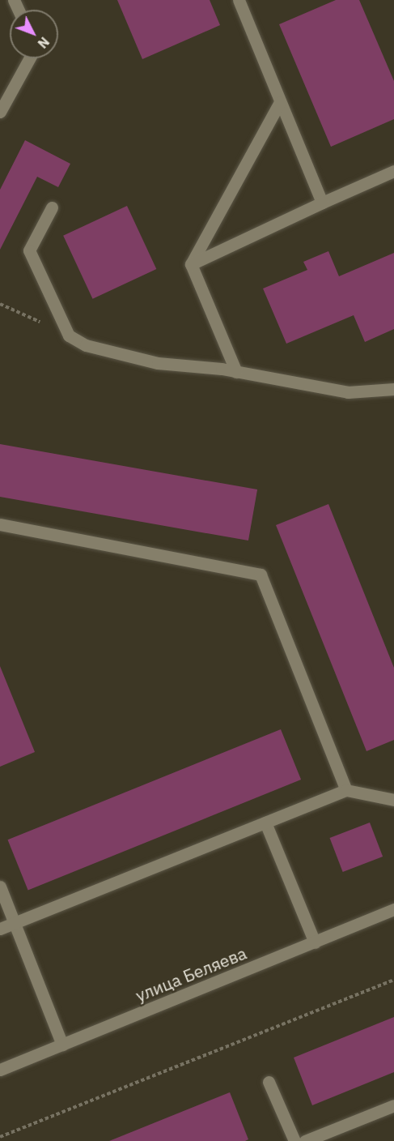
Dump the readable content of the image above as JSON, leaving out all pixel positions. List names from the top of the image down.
{
  "streets": {
    "street": ["улица Беляева"]
  },
  "north": "bottom right"
}
